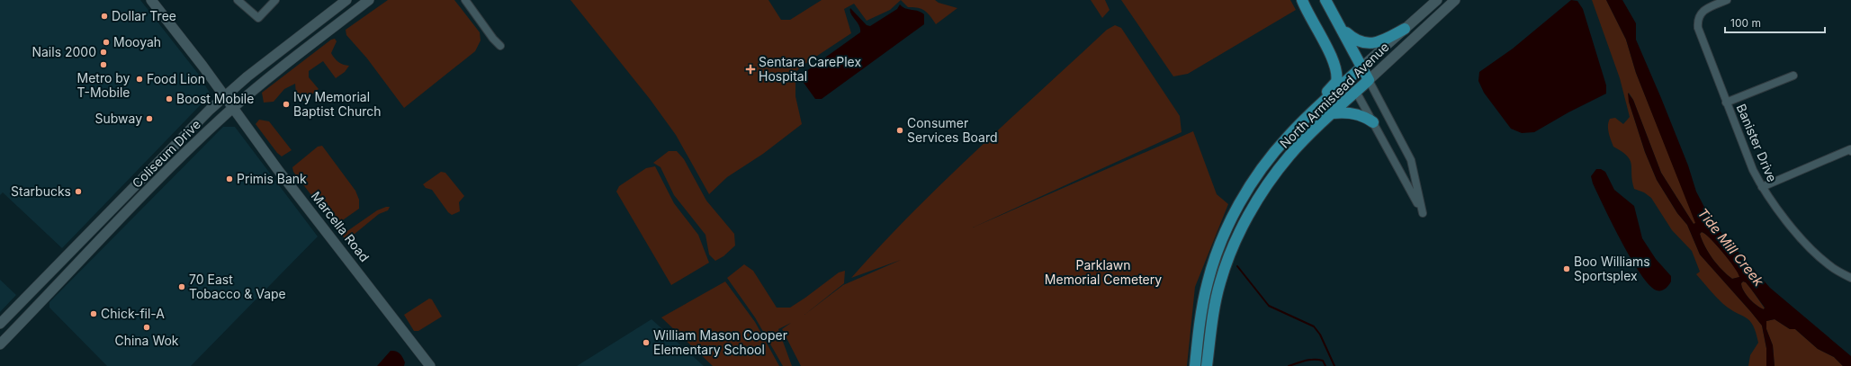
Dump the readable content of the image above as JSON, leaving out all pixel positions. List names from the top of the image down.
{
  "streets": {
    "main road": ["North Armistead Avenue"],
    "street": ["Banister Drive", "Coliseum Drive", "Marcella Road"]
  },
  "crossings": [
    ["Coliseum Drive", "Marcella Road"]
  ],
  "water": ["Tide Mill Creek"],
  "parks": ["Parklawn Memorial Cemetery"],
  "places": {
    "other": [
      "Dollar Tree",
      "Mooyah",
      "Nails 2000",
      "Metro by T-Mobile",
      "Food Lion",
      "Boost Mobile",
      "Ivy Memorial Baptist Church",
      "Subway",
      "Consumer Services Board",
      "Primis Bank",
      "Starbucks",
      "Boo Williams Sportsplex",
      "70 East Tobacco & Vape",
      "Chick-fil-A",
      "China Wok",
      "William Mason Cooper Elementary School"
    ],
    "health": ["Sentara CarePlex Hospital"]
  },
  "scale_bar": "100 m"
}
